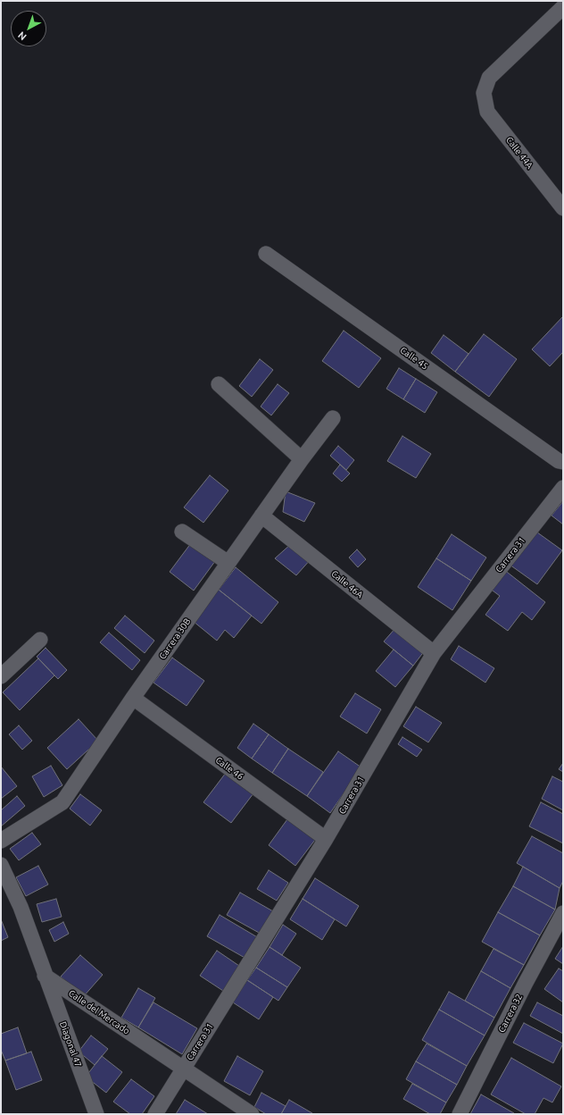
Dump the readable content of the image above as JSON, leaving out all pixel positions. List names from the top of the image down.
{
  "streets": {
    "street": [
      "Calle 44A",
      "Calle 45",
      "Carrera 31",
      "Calle 46A",
      "Carrera 30B",
      "Calle 46",
      "Calle del Mercado",
      "Carrera 32",
      "Diagonal 47"
    ]
  },
  "crossings": [
    ["Carrera 31", "Calle 46A"],
    ["Carrera 31", "Calle 46"],
    ["Carrera 31", "Calle del Mercado"],
    ["Calle 46A", "Carrera 30B"],
    ["Carrera 30B", "Calle 46"],
    ["Calle del Mercado", "Diagonal 47"]
  ],
  "north": "bottom left"
}
